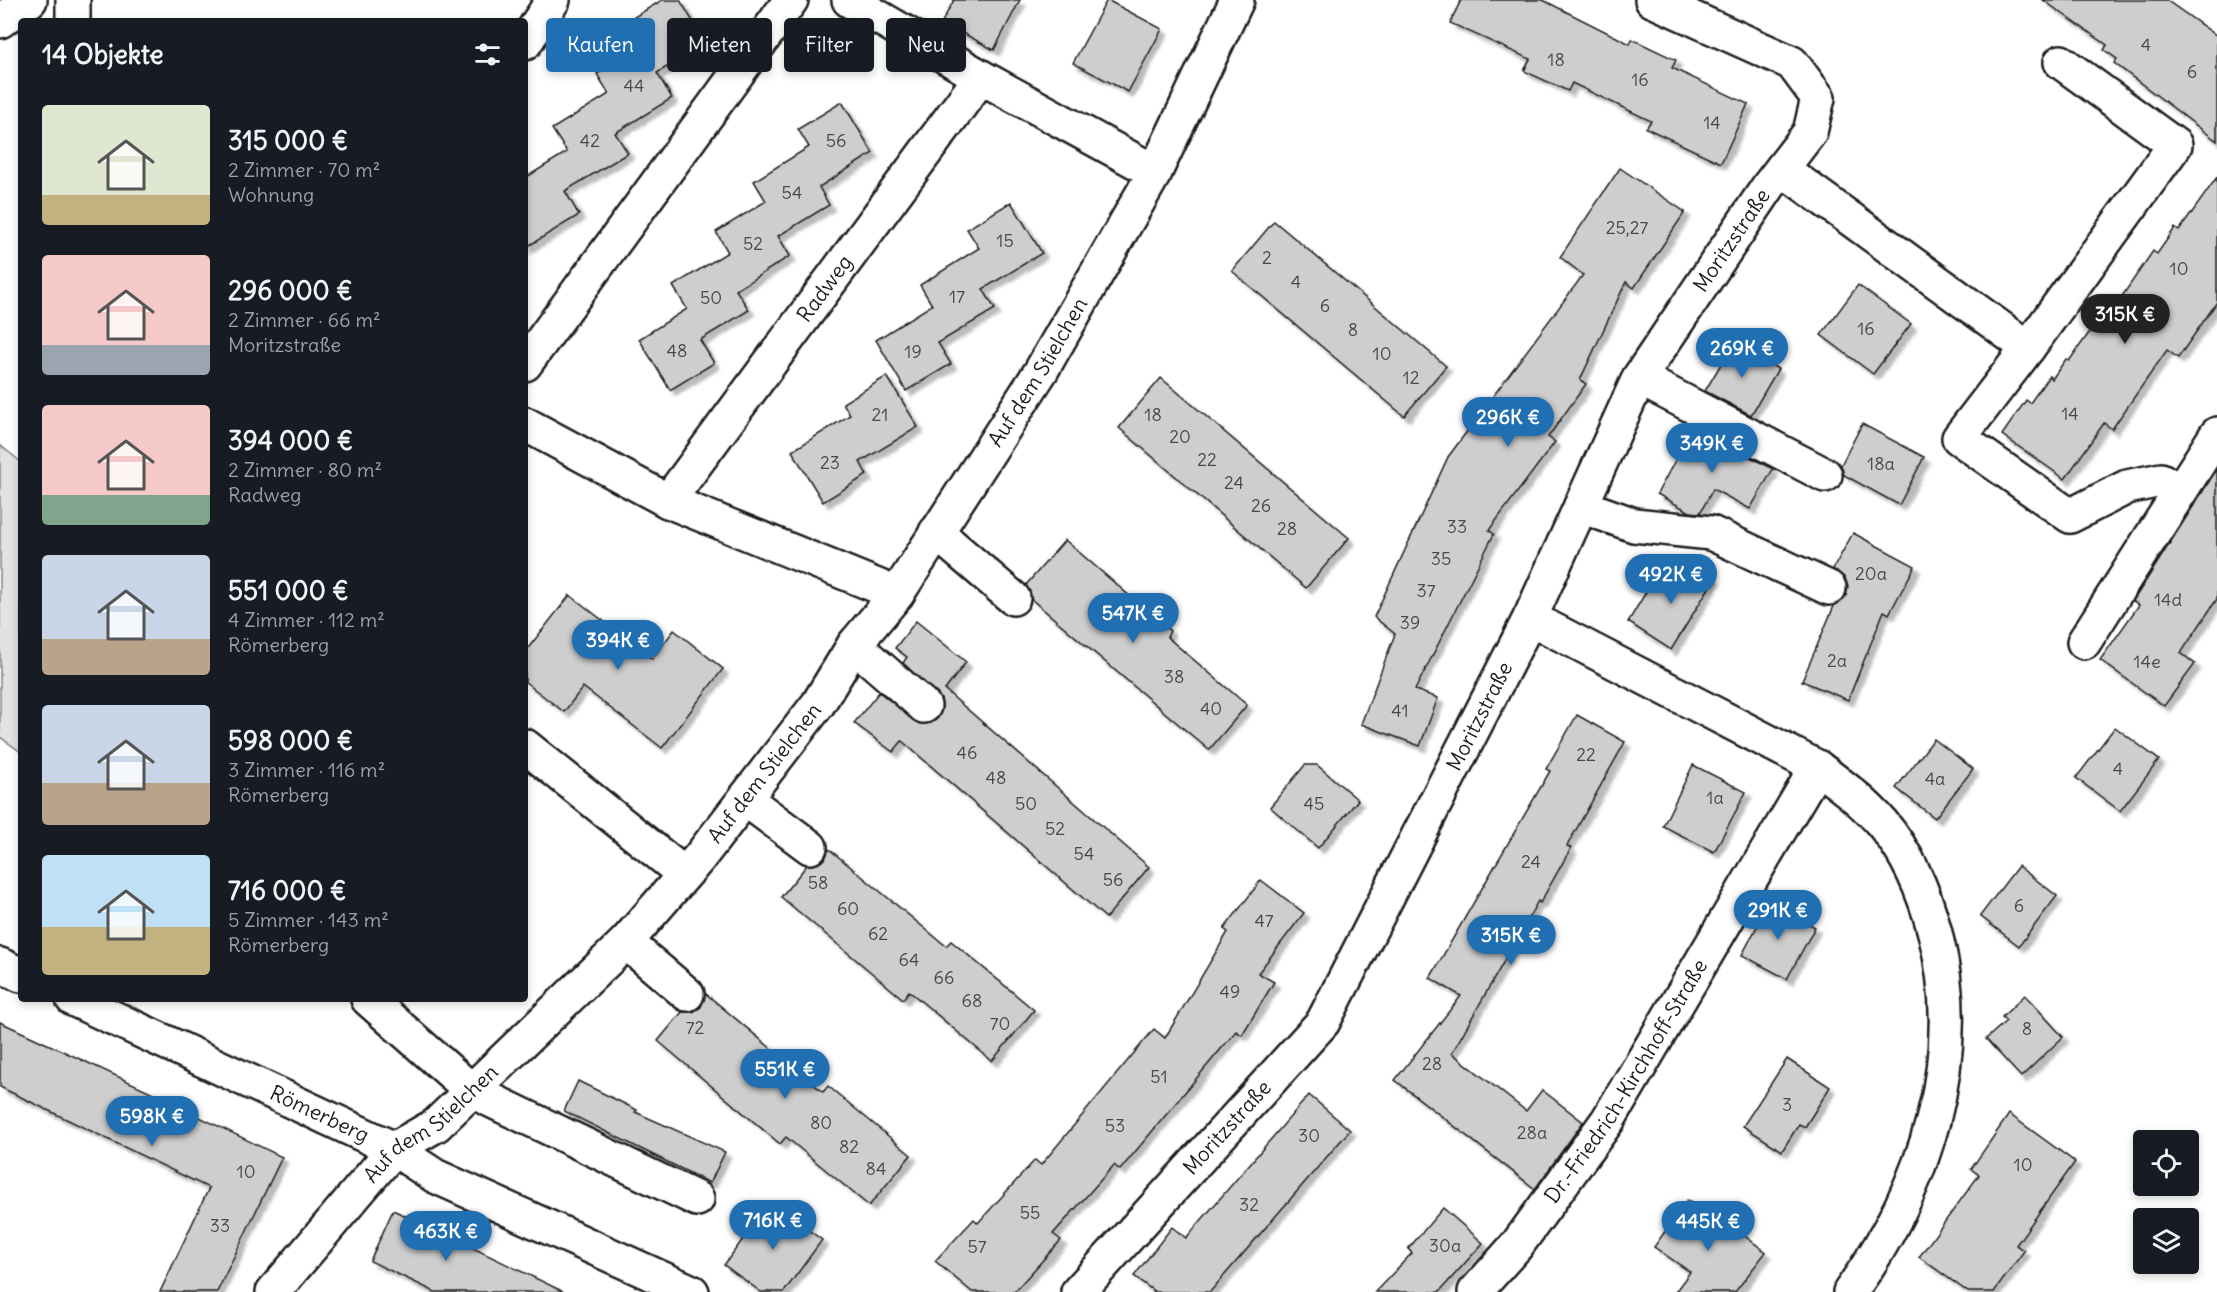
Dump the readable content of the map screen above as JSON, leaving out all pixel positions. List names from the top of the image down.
{
  "streets": {
    "street": [
      "Moritzstraße",
      "Radweg",
      "Auf dem Stielchen",
      "Dr.-Friedrich-Kirchhoff-Straße",
      "Römerberg"
    ]
  },
  "crossings": [
    ["Auf dem Stielchen", "Römerberg"]
  ],
  "house_numbers": [
    "4",
    "18",
    "6",
    "16",
    "44",
    "14",
    "42",
    "56",
    "54",
    "25,27",
    "15",
    "52",
    "2",
    "10",
    "4",
    "17",
    "50",
    "6",
    "16",
    "8",
    "48",
    "19",
    "10",
    "12",
    "14",
    "21",
    "18",
    "20",
    "22",
    "23",
    "18a",
    "24",
    "26",
    "33",
    "28",
    "35",
    "20a",
    "37",
    "14d",
    "39",
    "2a",
    "14e",
    "38",
    "40",
    "41",
    "46",
    "22",
    "4",
    "48",
    "4a",
    "1a",
    "50",
    "45",
    "52",
    "54",
    "24",
    "56",
    "58",
    "6",
    "60",
    "47",
    "62",
    "64",
    "66",
    "49",
    "68",
    "70",
    "72",
    "8",
    "28",
    "51",
    "3",
    "80",
    "53",
    "28a",
    "30",
    "82",
    "10",
    "84",
    "10",
    "32",
    "55",
    "33",
    "30a",
    "57"
  ],
  "page": {
    "chip": [
      "Kaufen",
      "Mieten",
      "Filter",
      "Neu"
    ],
    "heading": "14 Objekte",
    "list": [
      {
        "name": "315 000 €",
        "note": "2 Zimmer · 70 m² · Wohnung"
      },
      {
        "name": "296 000 €",
        "note": "2 Zimmer · 66 m² · Moritzstraße"
      },
      {
        "name": "394 000 €",
        "note": "2 Zimmer · 80 m² · Radweg"
      },
      {
        "name": "551 000 €",
        "note": "4 Zimmer · 112 m² · Römerberg"
      },
      {
        "name": "598 000 €",
        "note": "3 Zimmer · 116 m² · Römerberg"
      },
      {
        "name": "716 000 €",
        "note": "5 Zimmer · 143 m² · Römerberg"
      }
    ],
    "price": [
      "315K €",
      "269K €",
      "296K €",
      "349K €",
      "492K €",
      "547K €",
      "394K €",
      "291K €",
      "315K €",
      "551K €",
      "598K €",
      "716K €",
      "445K €",
      "463K €"
    ]
  }
}
